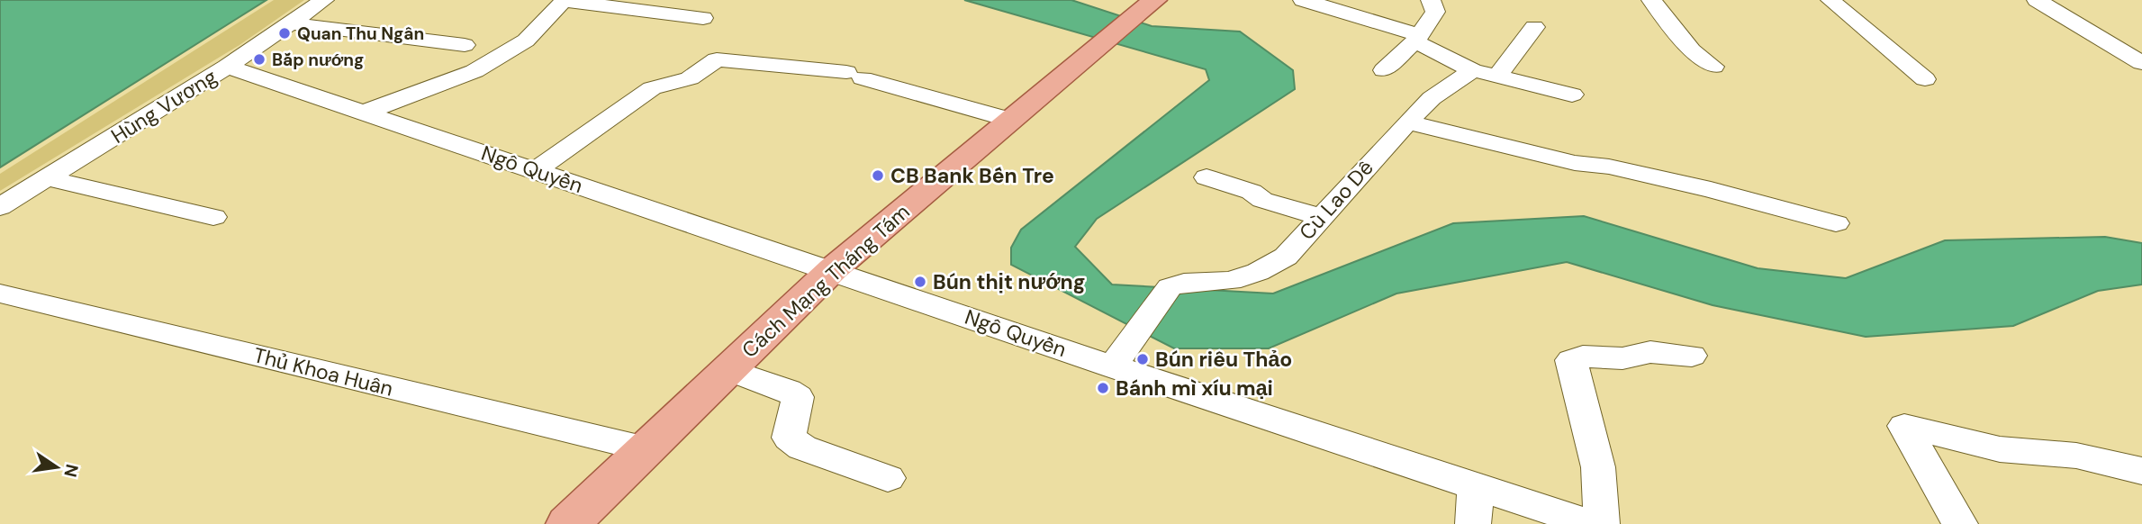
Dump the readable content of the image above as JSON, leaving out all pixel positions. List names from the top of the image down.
{
  "streets": {
    "main road": ["Cách Mạng Tháng Tám"],
    "street": [
      "Hùng Vương",
      "Ngô Quyền",
      "Cù Lao Dê",
      "Thủ Khoa Huân"
    ]
  },
  "crossings": [
    ["Hùng Vương", "Ngô Quyền"],
    ["Ngô Quyền", "Cù Lao Dê"],
    ["Ngô Quyền", "Cách Mạng Tháng Tám"],
    ["Cách Mạng Tháng Tám", "Thủ Khoa Huân"]
  ],
  "places": [
    "Quan Thu Ngân",
    "Bắp nướng",
    "CB Bank Bến Tre",
    "Bún thịt nướng",
    "Bún riêu Thảo",
    "Bánh mì xíu mại"
  ],
  "north": "right"
}
